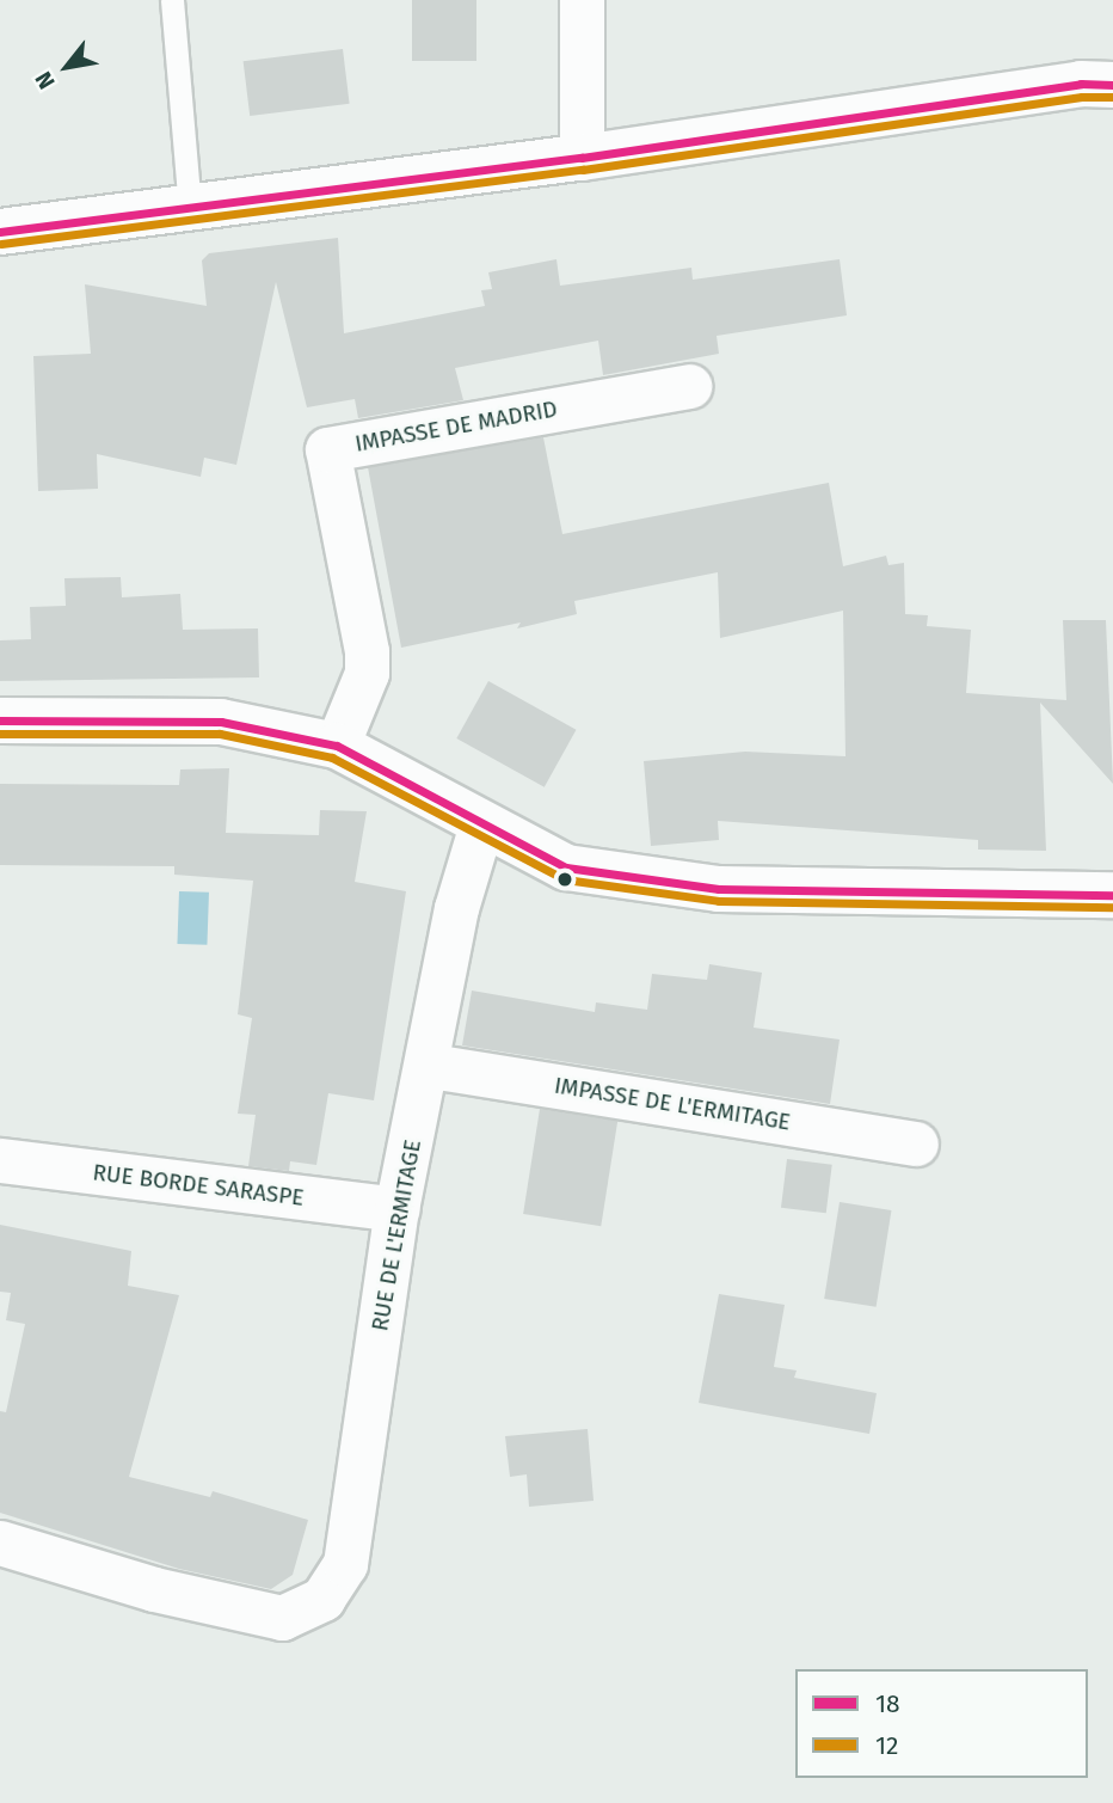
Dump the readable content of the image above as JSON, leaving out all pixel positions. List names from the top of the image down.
{
  "streets": {
    "street": [
      "IMPASSE DE MADRID",
      "IMPASSE DE L'ERMITAGE",
      "RUE BORDE SARASPE",
      "RUE DE L'ERMITAGE"
    ]
  },
  "crossings": [
    ["IMPASSE DE L'ERMITAGE", "RUE DE L'ERMITAGE"],
    ["RUE BORDE SARASPE", "RUE DE L'ERMITAGE"]
  ],
  "lines": ["transit line 18", "transit line 12"],
  "legend": ["18", "12"],
  "north": "bottom left"
}
